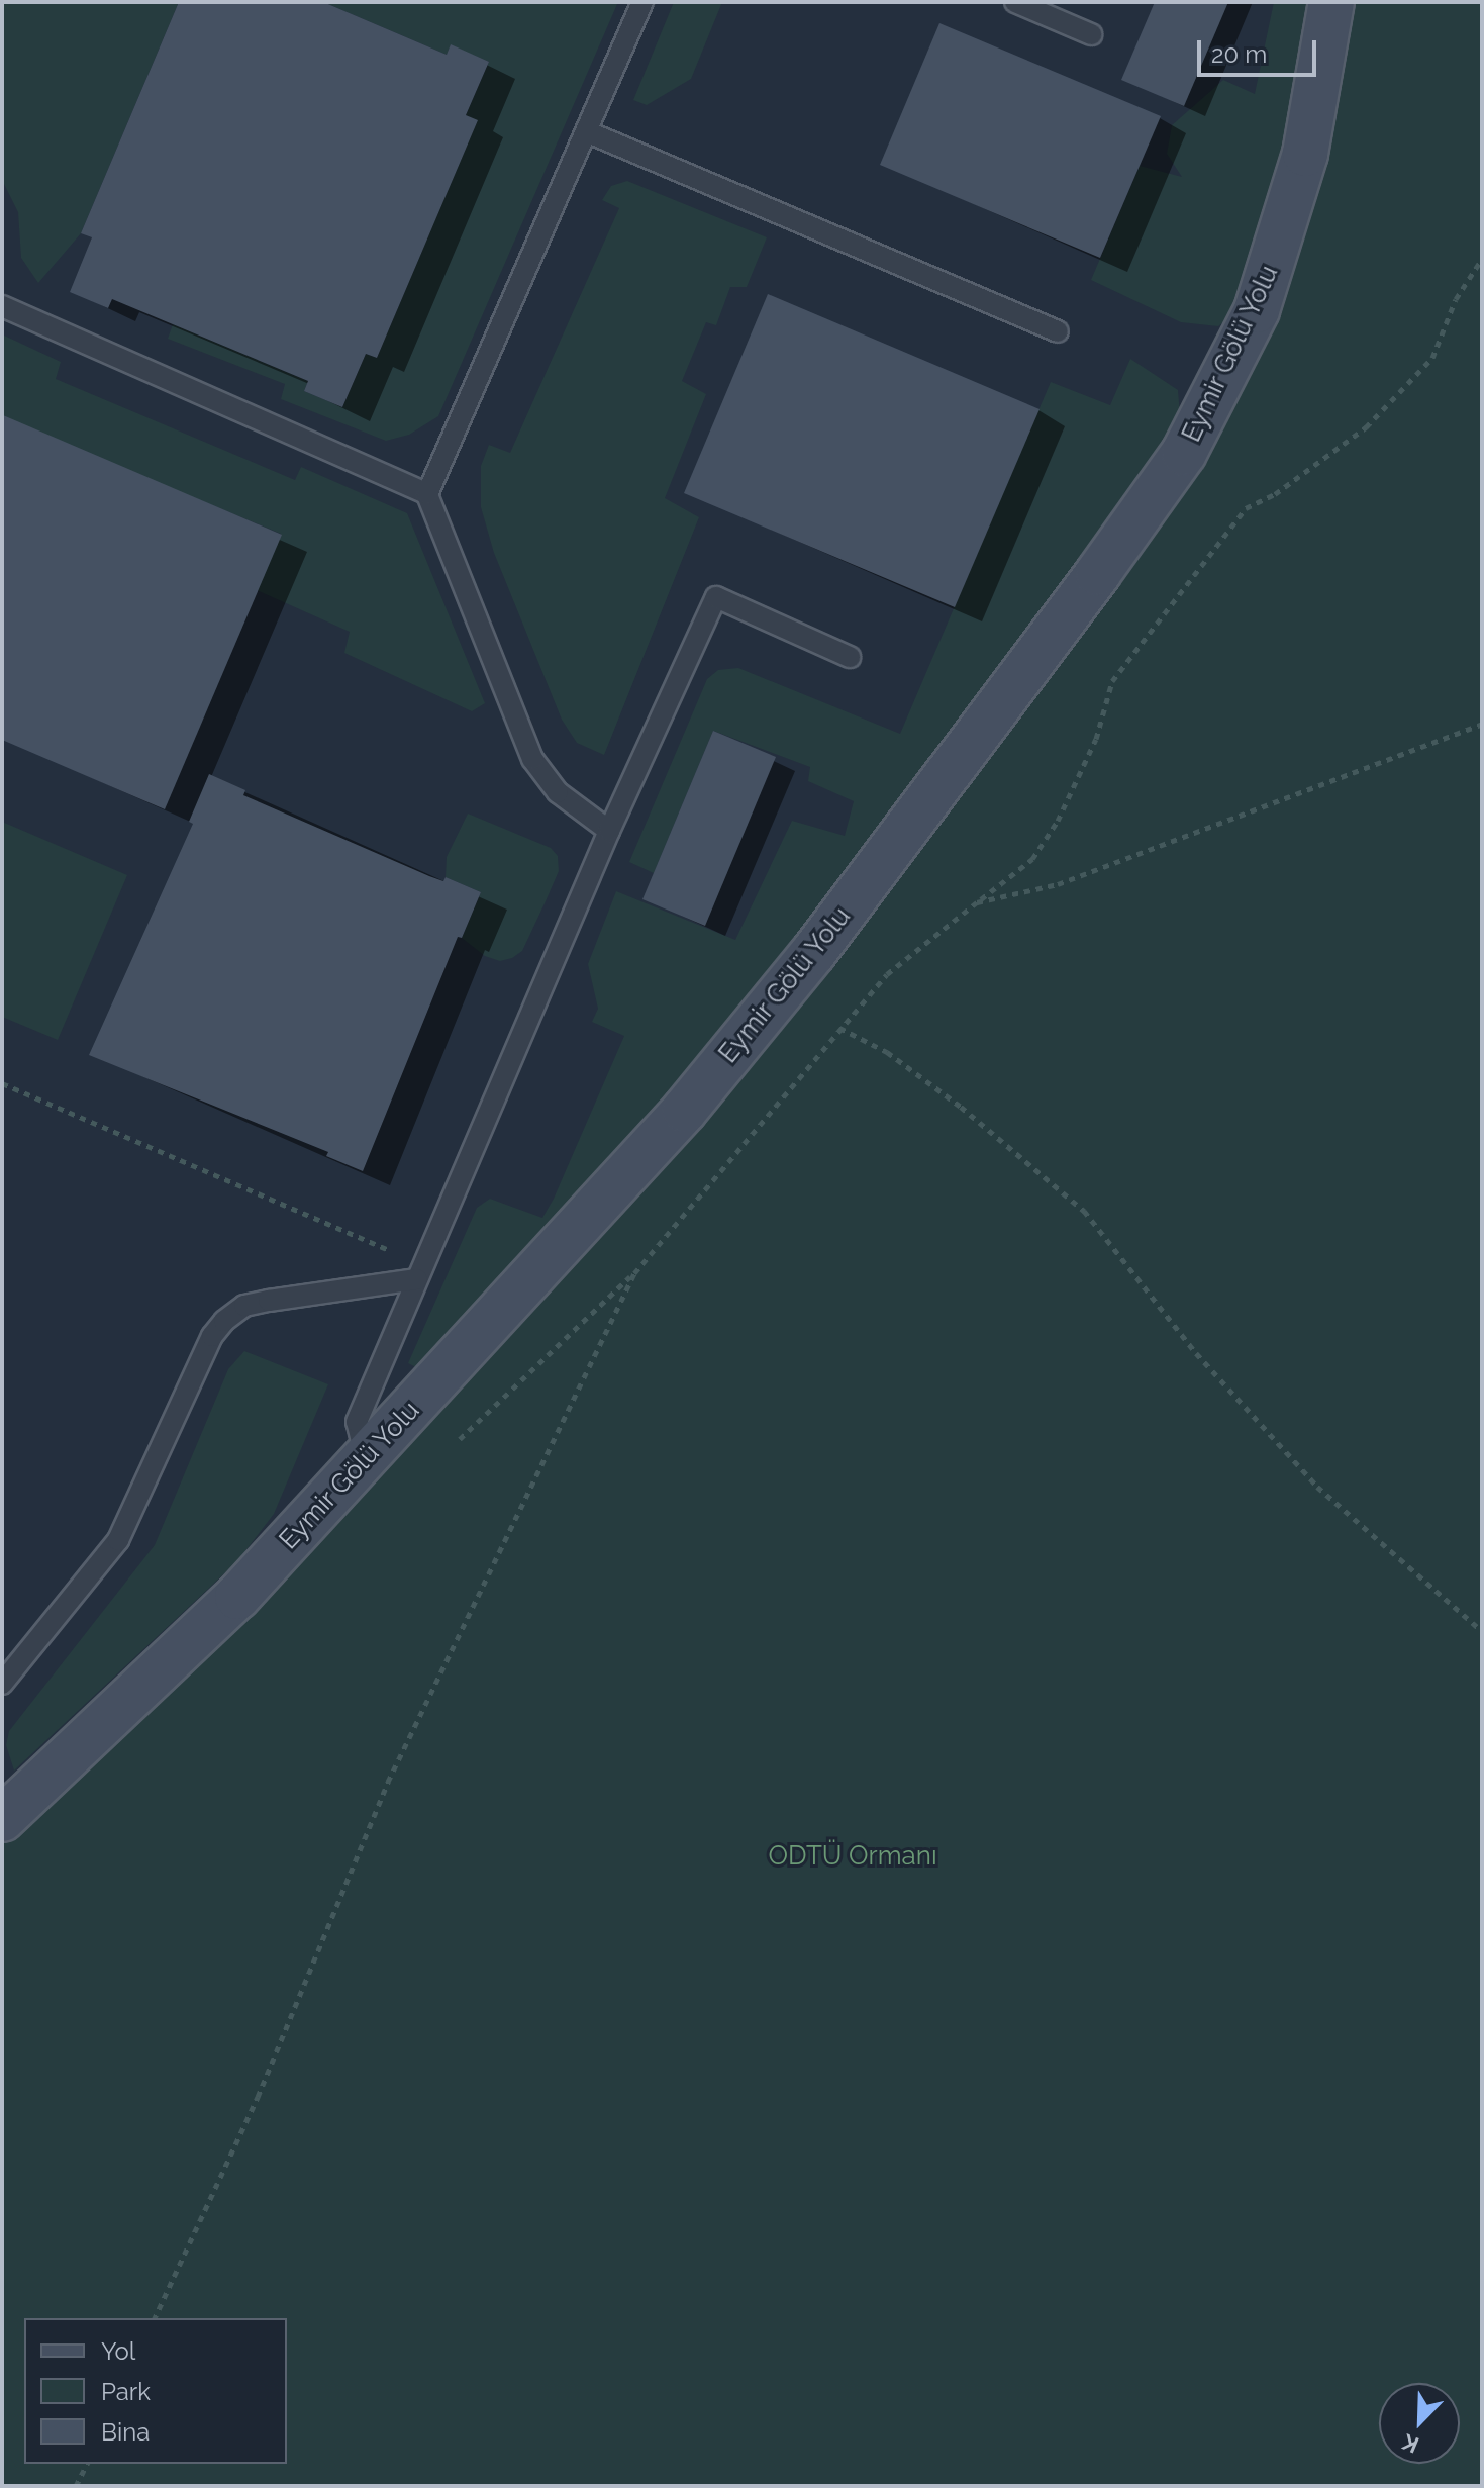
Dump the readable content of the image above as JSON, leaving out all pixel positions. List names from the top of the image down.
{
  "streets": {
    "street": ["Eymir Gölü Yolu"]
  },
  "parks": ["ODTÜ Ormanı"],
  "legend": ["Yol", "Park", "Bina"],
  "scale_bar": "20 m",
  "north": "bottom left"
}
